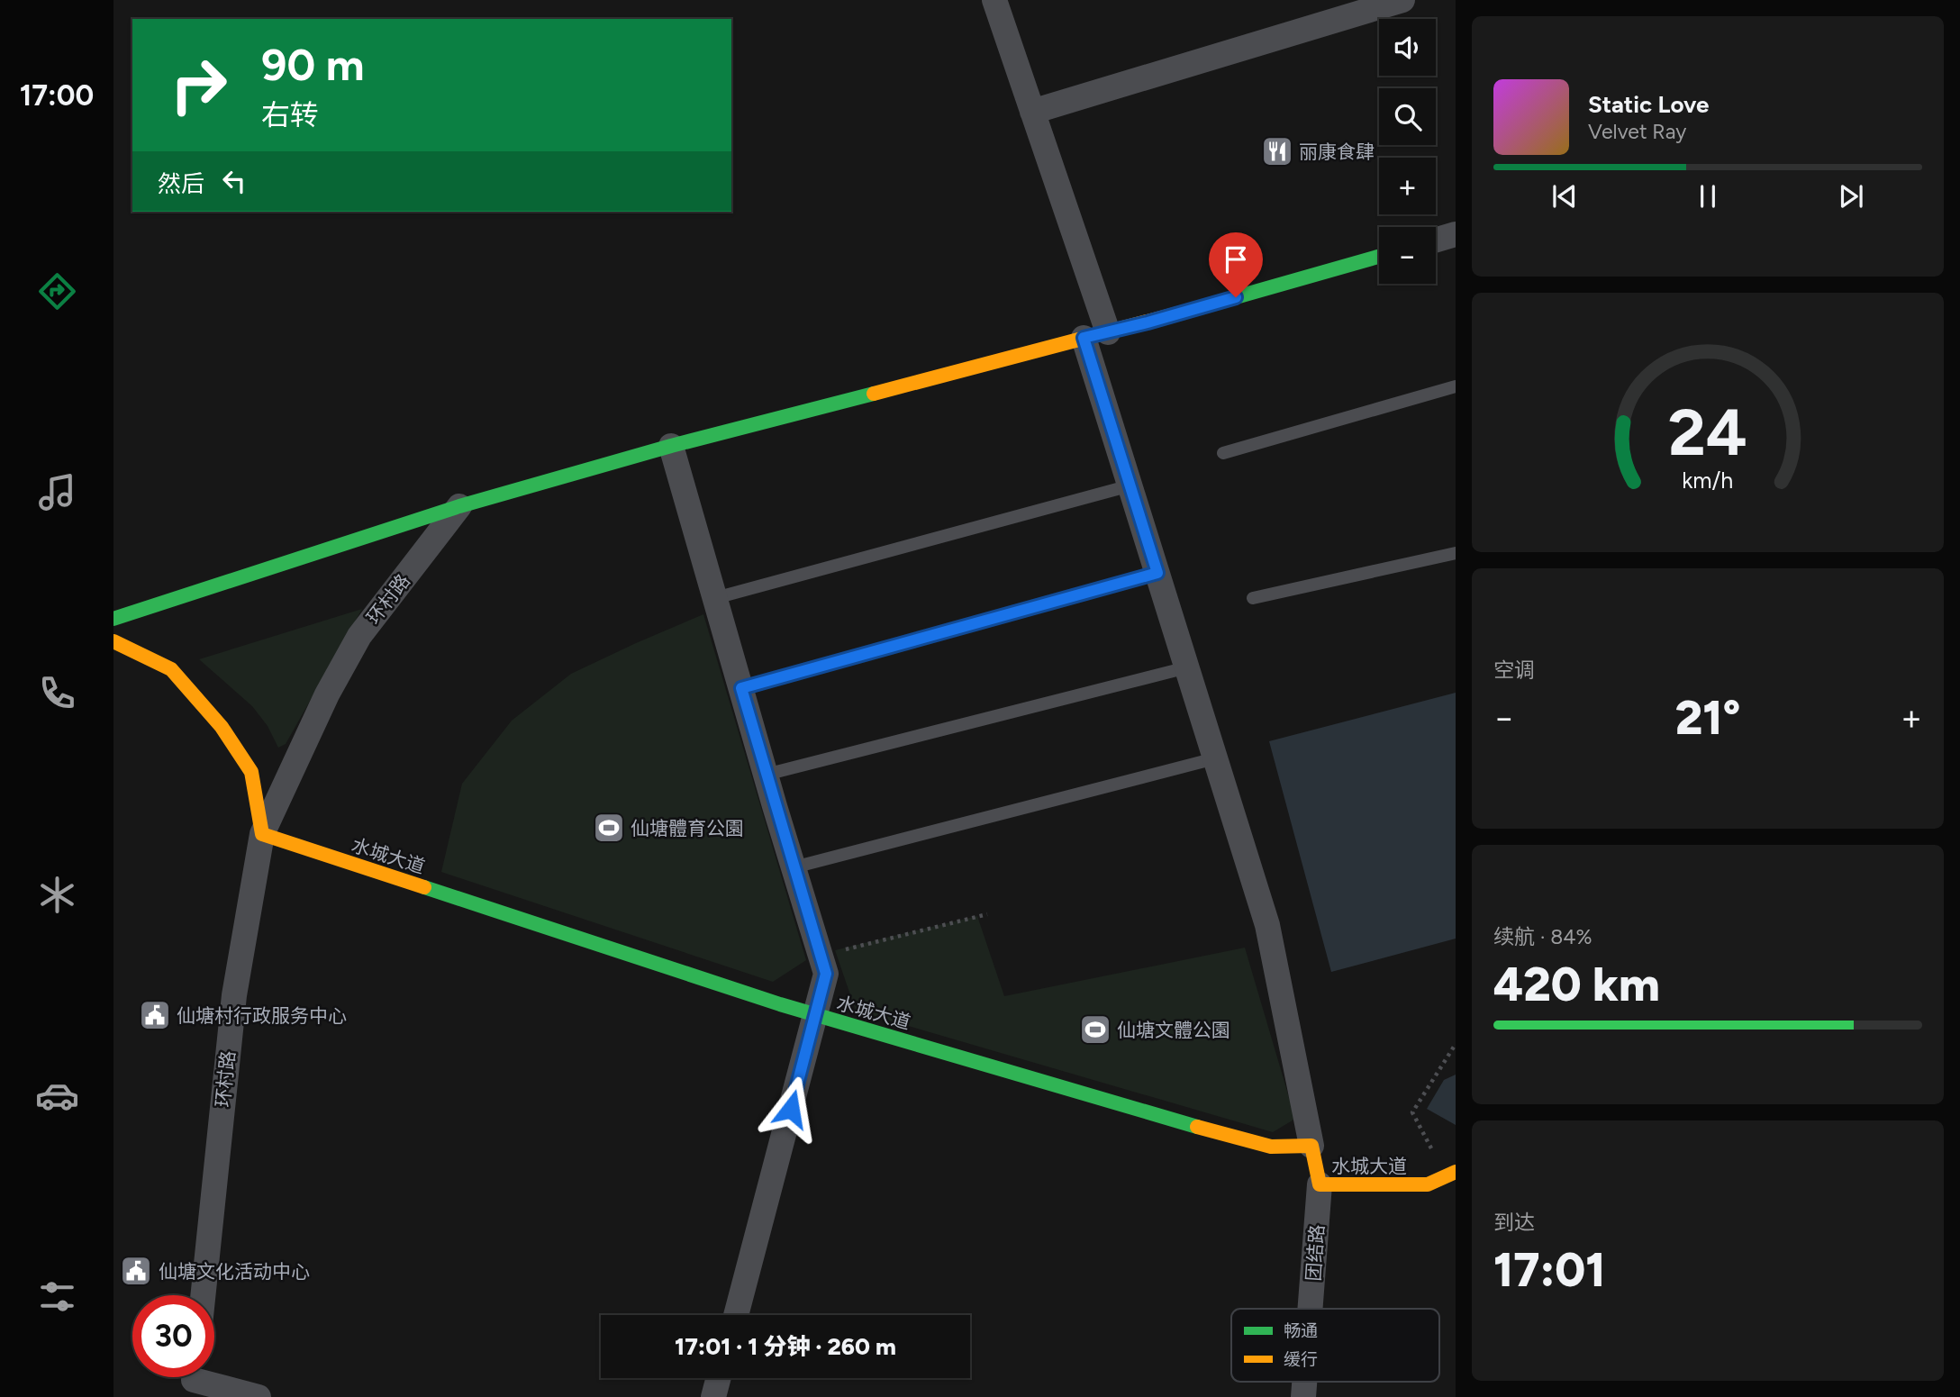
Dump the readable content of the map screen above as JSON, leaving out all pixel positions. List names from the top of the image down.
{
  "streets": {
    "street": ["环村路", "水城大道", "团结路"]
  },
  "crossings": [
    ["环村路", "水城大道"],
    ["水城大道", "团结路"]
  ],
  "places": {
    "restaurant": ["丽康食肆"],
    "sports": ["仙塘體育公園", "仙塘文體公園"],
    "public building": ["仙塘村行政服务中心", "仙塘文化活动中心"]
  },
  "legend": ["畅通", "缓行"],
  "page": {
    "tabs": "17:00",
    "map_buttons": ["+", "−"],
    "turn": ["90 m", "右转"],
    "song": ["Static Love", "Velvet Ray"],
    "then": "然后",
    "tile": [
      "空调",
      ["续航 · 84%", "420 km"],
      ["到达", "17:01"]
    ],
    "heat": ["−", "21°", "+"],
    "limit": "30",
    "trip": "17:01 · 1 分钟 · 260 m",
    "gauge": ["24", "km/h"]
  }
}
